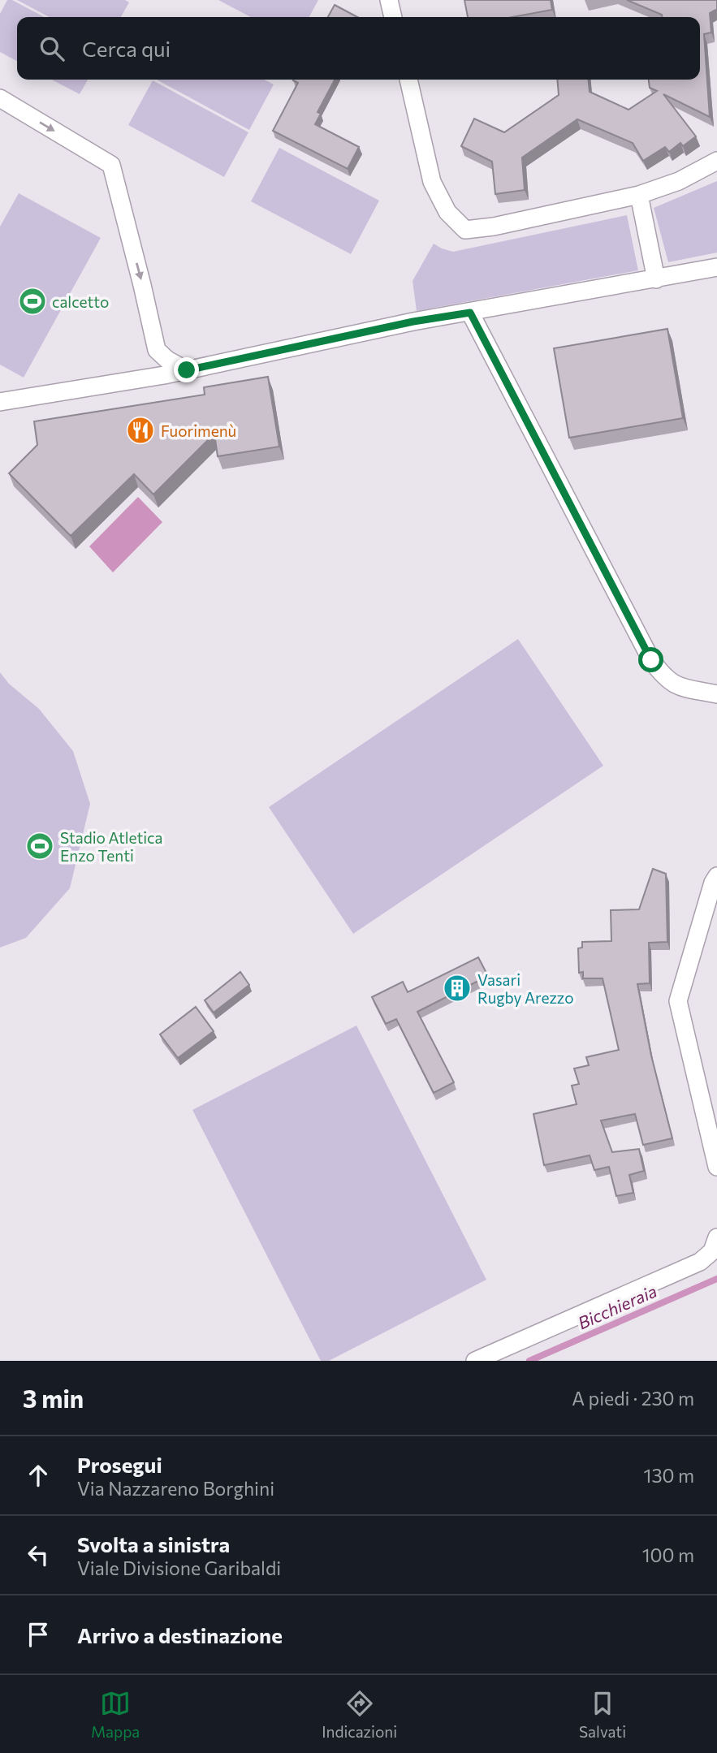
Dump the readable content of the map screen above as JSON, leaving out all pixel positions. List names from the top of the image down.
{
  "water": ["Bicchieraia"],
  "places": {
    "sports": ["calcetto", "Stadio Atletica Enzo Tenti"],
    "restaurant": ["Fuorimenù"],
    "building": ["Vasari Rugby Arezzo"]
  },
  "page": {
    "search": "Cerca qui",
    "heading": ["3 min", "A piedi · 230 m"],
    "list": [
      ["Prosegui", "Via Nazzareno Borghini", "130 m"],
      ["Svolta a sinistra", "Viale Divisione Garibaldi", "100 m"],
      "Arrivo a destinazione"
    ],
    "nav": ["Mappa", "Indicazioni", "Salvati"]
  }
}
